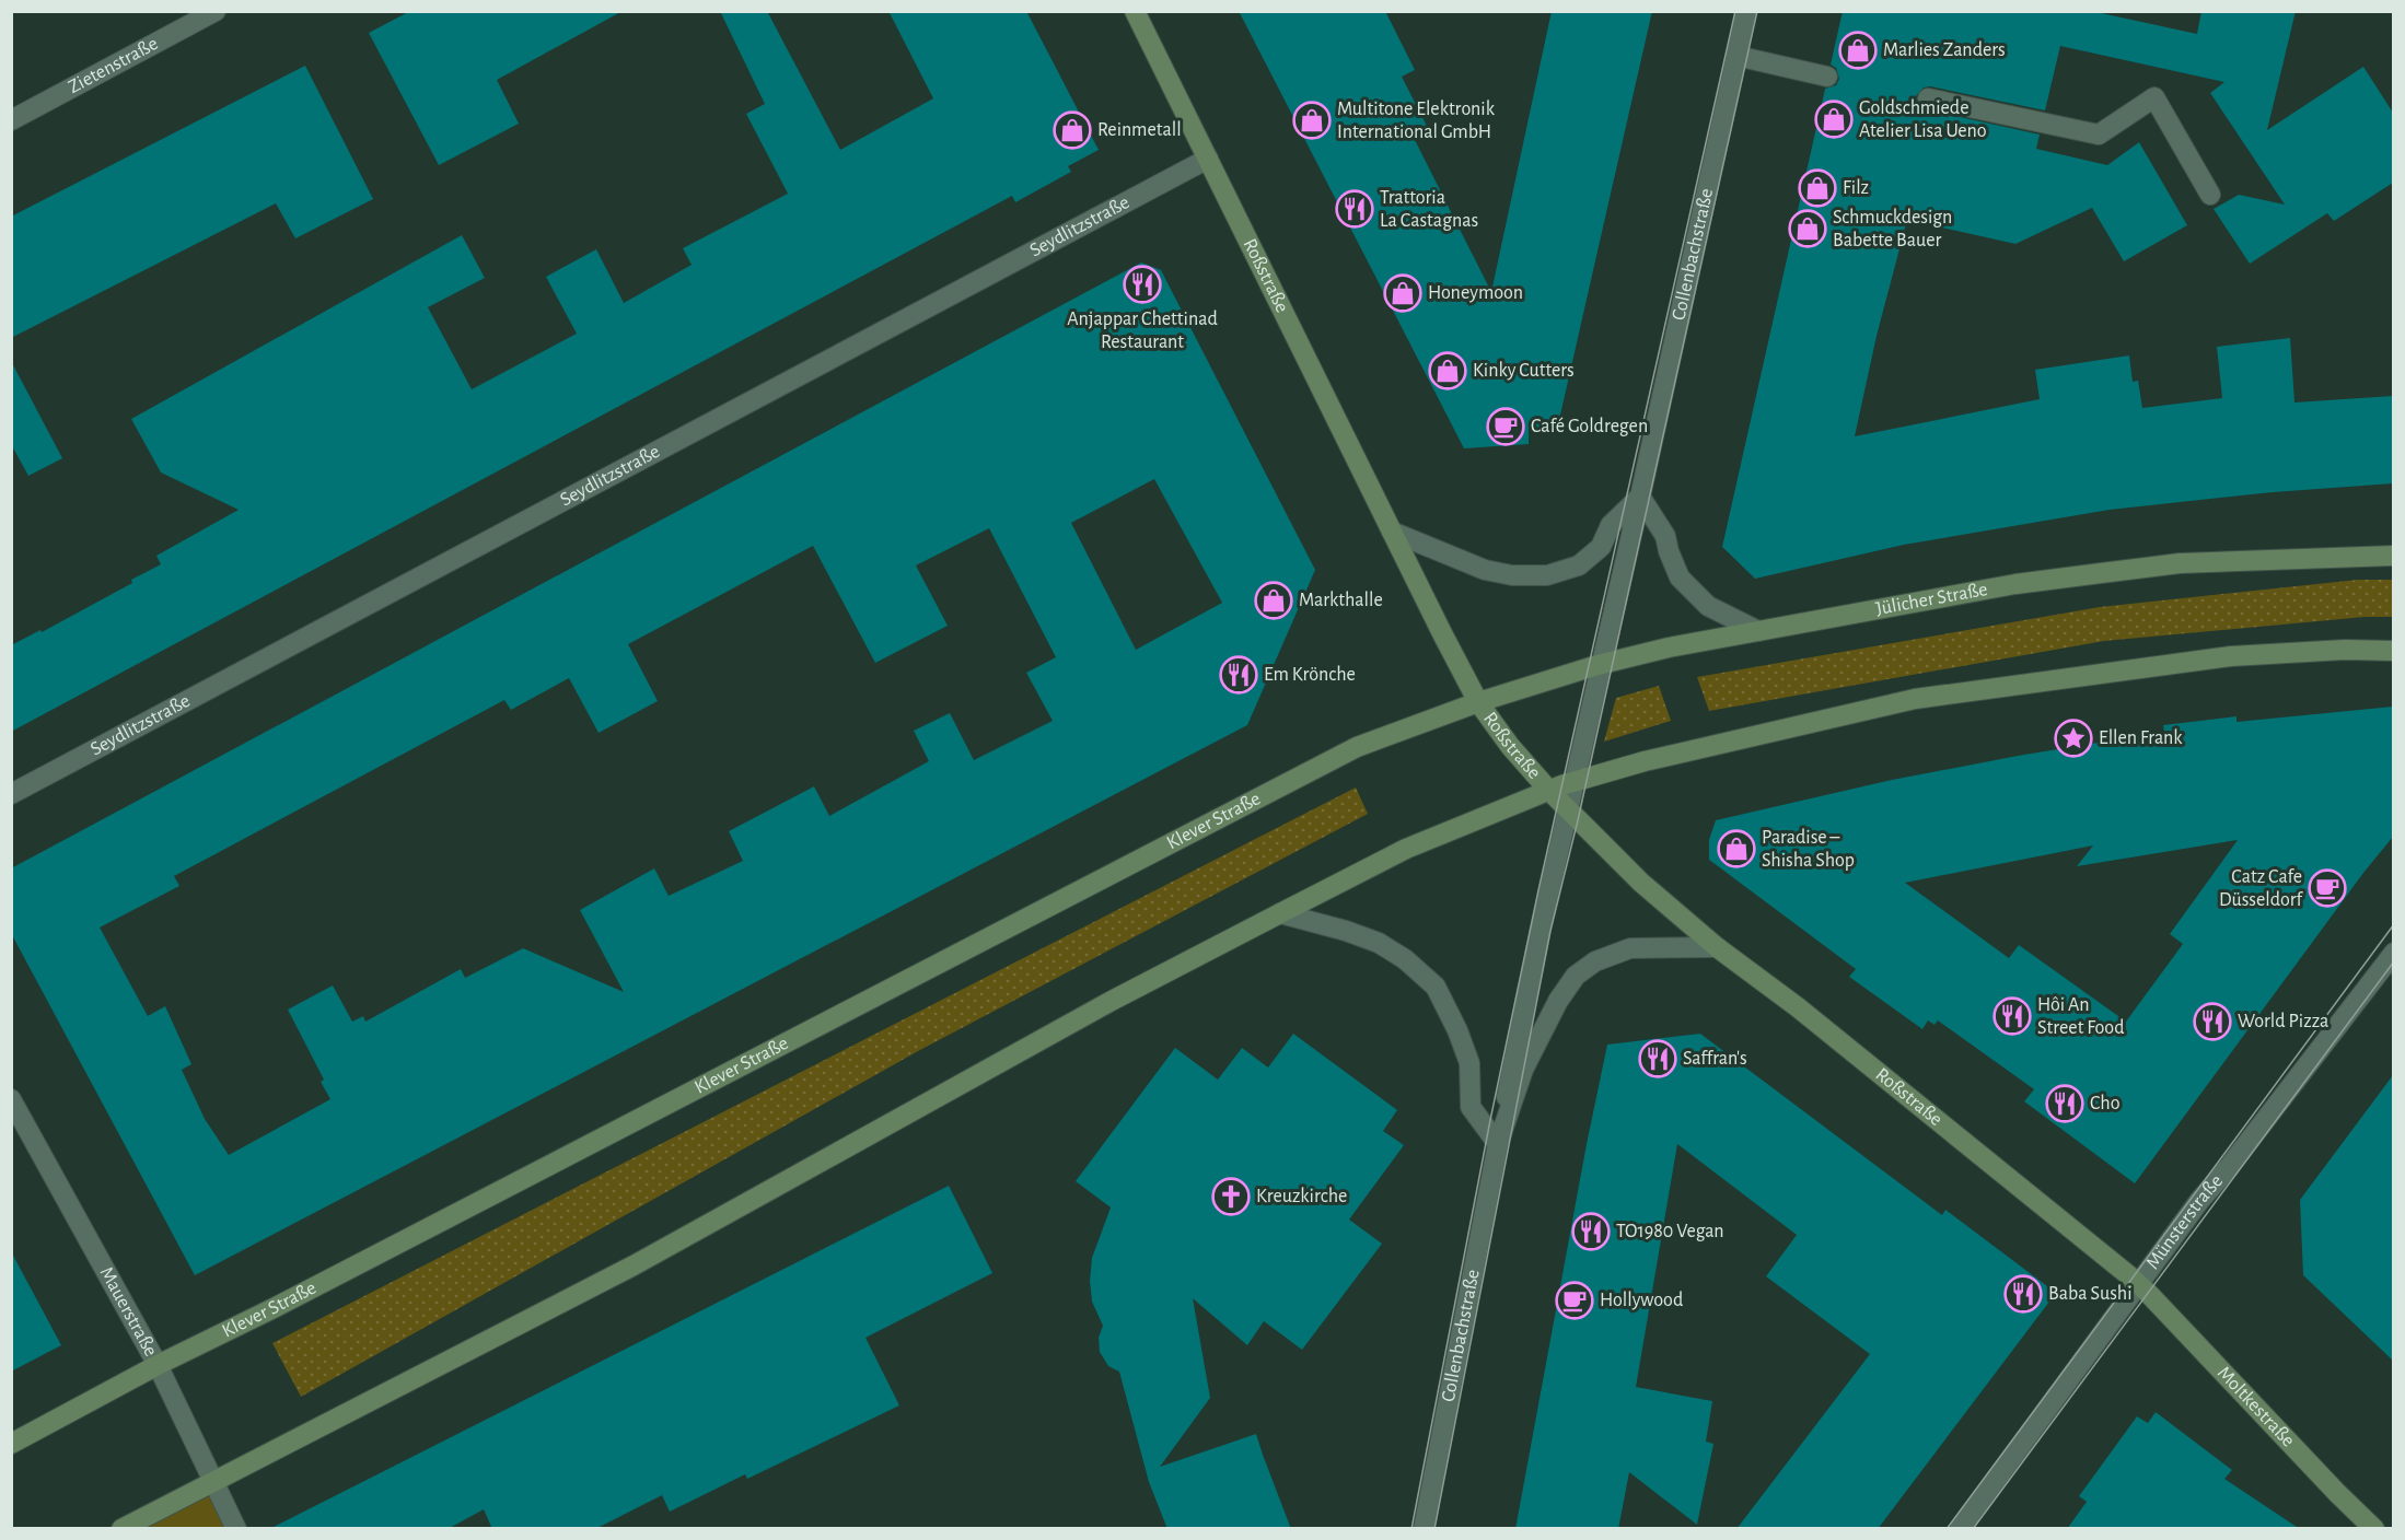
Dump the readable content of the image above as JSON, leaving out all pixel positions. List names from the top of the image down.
{
  "streets": {
    "main road": [
      "Roßstraße",
      "Jülicher Straße",
      "Klever Straße",
      "Moltkestraße"
    ],
    "street": [
      "Zietenstraße",
      "Seydlitzstraße",
      "Collenbachstraße",
      "Münsterstraße",
      "Mauerstraße"
    ]
  },
  "crossings": [
    ["Seydlitzstraße", "Roßstraße"],
    ["Collenbachstraße", "Roßstraße"],
    ["Collenbachstraße", "Jülicher Straße"],
    ["Roßstraße", "Jülicher Straße"],
    ["Roßstraße", "Klever Straße"],
    ["Roßstraße", "Münsterstraße"],
    ["Roßstraße", "Moltkestraße"],
    ["Jülicher Straße", "Klever Straße"],
    ["Klever Straße", "Mauerstraße"],
    ["Münsterstraße", "Moltkestraße"]
  ],
  "places": {
    "shop": [
      "Marlies Zanders",
      "Goldschmiede Atelier Lisa Ueno",
      "Multitone Elektronik International GmbH",
      "Reinmetall",
      "Filz",
      "Schmuckdesign Babette Bauer",
      "Honeymoon",
      "Kinky Cutters",
      "Markthalle",
      "Paradise – Shisha Shop"
    ],
    "restaurant": [
      "Trattoria La Castagnas",
      "Anjappar Chettinad Restaurant",
      "Em Krönche",
      "Hôi An Street Food",
      "World Pizza",
      "Saffran's",
      "Cho",
      "TO1980 Vegan",
      "Baba Sushi"
    ],
    "cafe": ["Café Goldregen", "Catz Cafe Düsseldorf", "Hollywood"],
    "place": ["Ellen Frank"],
    "church": ["Kreuzkirche"]
  }
}
